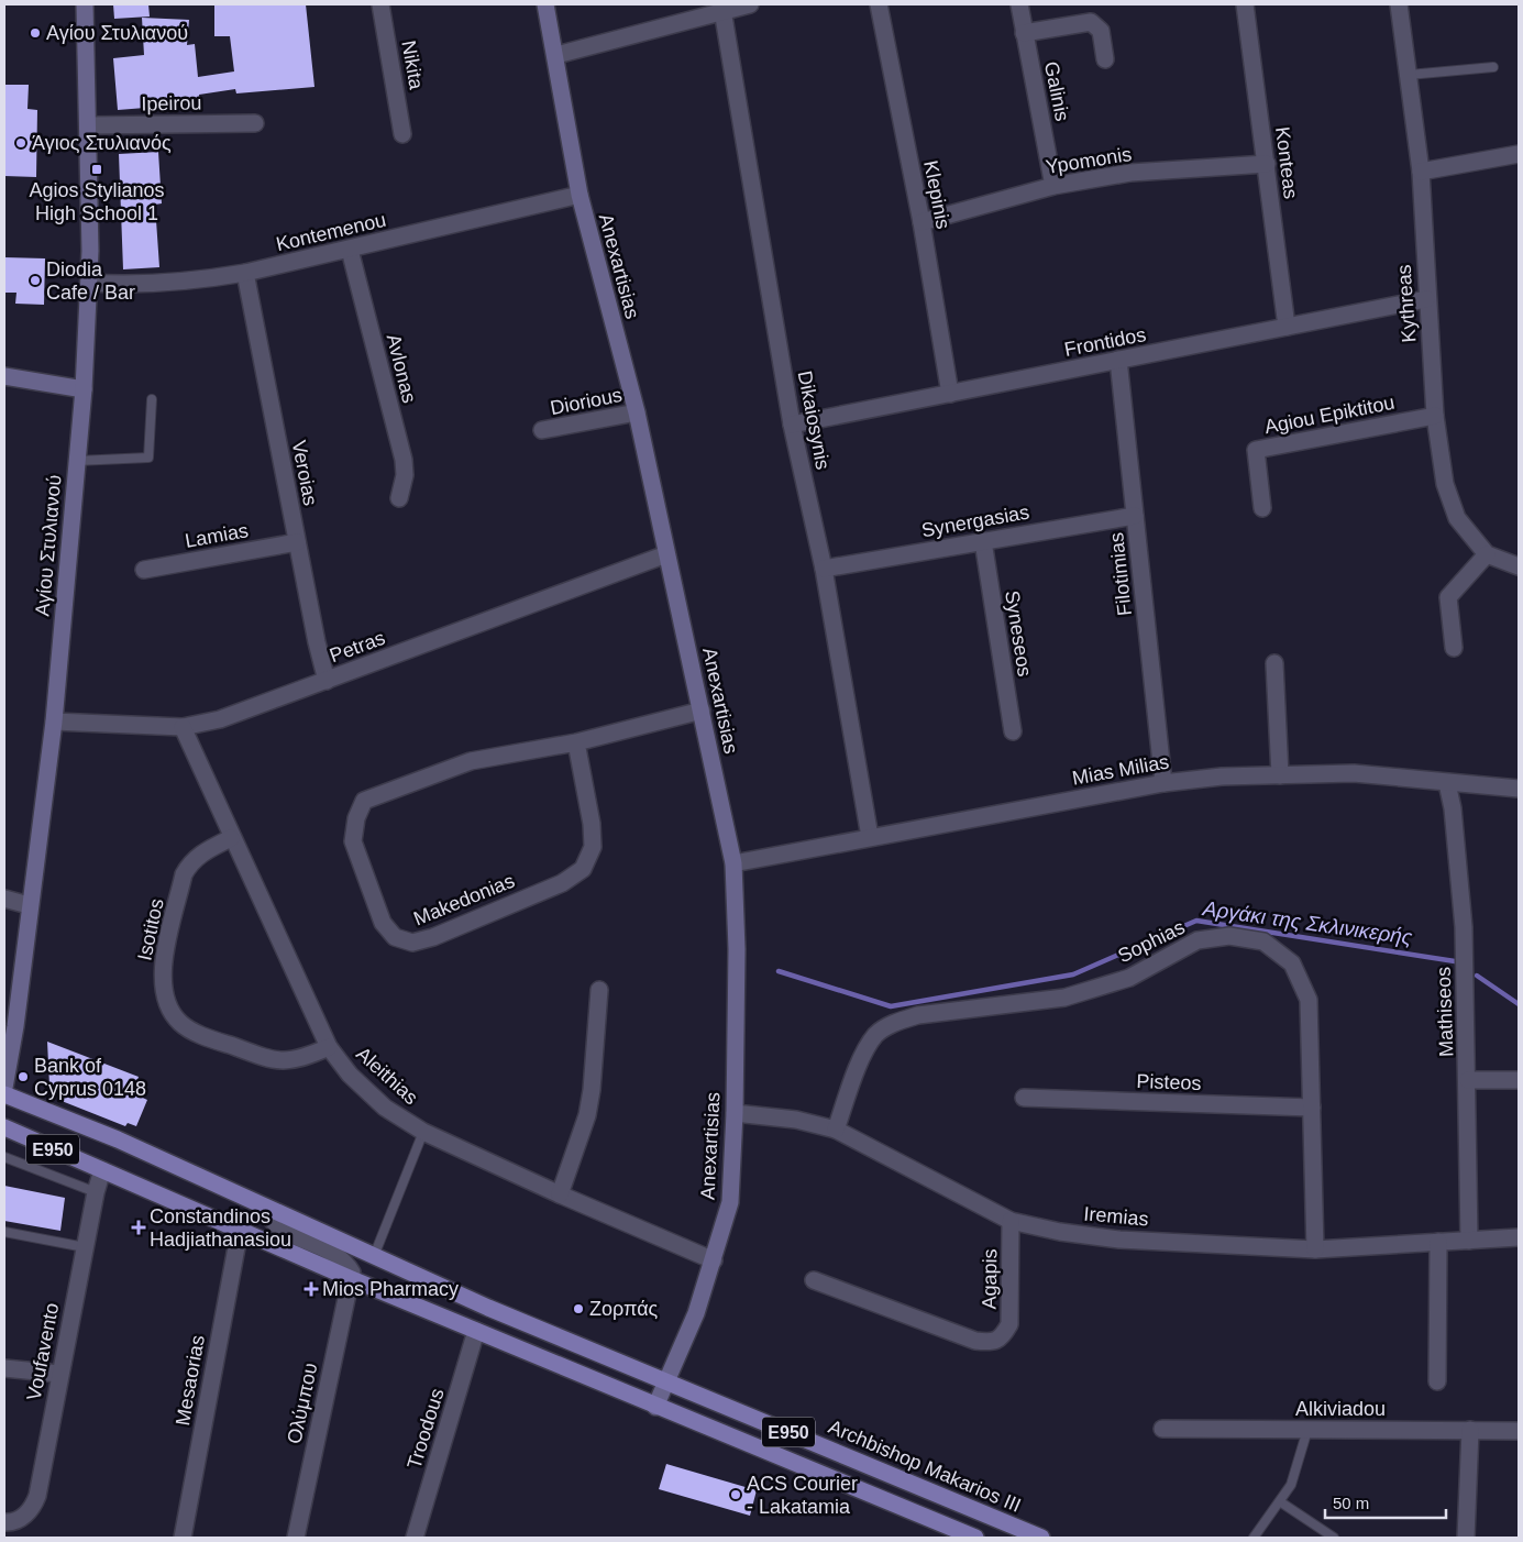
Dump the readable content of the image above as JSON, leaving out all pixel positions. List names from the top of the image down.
{
  "streets": {
    "main road": ["E950", "Archbishop Makarios III"],
    "street": [
      "Nikita",
      "Galinis",
      "Ipeirou",
      "Ypomonis",
      "Konteas",
      "Klepinis",
      "Kontemenou",
      "Anexartisias",
      "Kythreas",
      "Frontidos",
      "Avlonas",
      "Diorious",
      "Agiou Epiktitou",
      "Dikaiosynis",
      "Veroias",
      "Synergasias",
      "Lamias",
      "Αγίου Στυλιανού",
      "Filotimias",
      "Syneseos",
      "Petras",
      "Mias Milias",
      "Makedonias",
      "Isotitos",
      "Sophias",
      "Mathiseos",
      "Aleithias",
      "Pisteos",
      "Iremias",
      "Agapis",
      "Voufavento",
      "Mesaorias",
      "Ολύμπου",
      "Alkiviadou",
      "Troodous"
    ]
  },
  "crossings": [
    ["Galinis", "Ypomonis"],
    ["Ipeirou", "Αγίου Στυλιανού"],
    ["Ypomonis", "Konteas"],
    ["Ypomonis", "Klepinis"],
    ["Konteas", "Frontidos"],
    ["Klepinis", "Frontidos"],
    ["Kontemenou", "Anexartisias"],
    ["Kontemenou", "Avlonas"],
    ["Kontemenou", "Veroias"],
    ["Kontemenou", "Αγίου Στυλιανού"],
    ["Anexartisias", "Diorious"],
    ["Anexartisias", "Petras"],
    ["Anexartisias", "Mias Milias"],
    ["Anexartisias", "Makedonias"],
    ["Anexartisias", "Aleithias"],
    ["Anexartisias", "E950"],
    ["Anexartisias", "Iremias"],
    ["Anexartisias", "Archbishop Makarios III"],
    ["Kythreas", "Frontidos"],
    ["Kythreas", "Agiou Epiktitou"],
    ["Frontidos", "Dikaiosynis"],
    ["Frontidos", "Filotimias"],
    ["Dikaiosynis", "Synergasias"],
    ["Dikaiosynis", "Mias Milias"],
    ["Veroias", "Lamias"],
    ["Veroias", "Petras"],
    ["Synergasias", "Filotimias"],
    ["Synergasias", "Syneseos"],
    ["Αγίου Στυλιανού", "Petras"],
    ["Filotimias", "Mias Milias"],
    ["Petras", "Aleithias"],
    ["Mias Milias", "Mathiseos"],
    ["Isotitos", "Aleithias"],
    ["Sophias", "Pisteos"],
    ["Sophias", "Iremias"],
    ["Mathiseos", "Iremias"],
    ["E950", "Voufavento"],
    ["E950", "Mesaorias"],
    ["E950", "Ολύμπου"],
    ["E950", "Troodous"],
    ["Iremias", "Agapis"]
  ],
  "water": ["Αργάκι της Σκλινικερής"],
  "places": {
    "other": [
      "Αγίου Στυλιανού",
      "Άγιος Στυλιανός",
      "Diodia Cafe / Bar",
      "Bank of Cyprus 0148",
      "Ζορπάς",
      "ACS Courier - Lakatamia"
    ],
    "transit": ["Agios Stylianos High School 1"],
    "health": ["Constandinos Hadjiathanasiou", "Mios Pharmacy"]
  },
  "scale_bar": "50 m"
}
